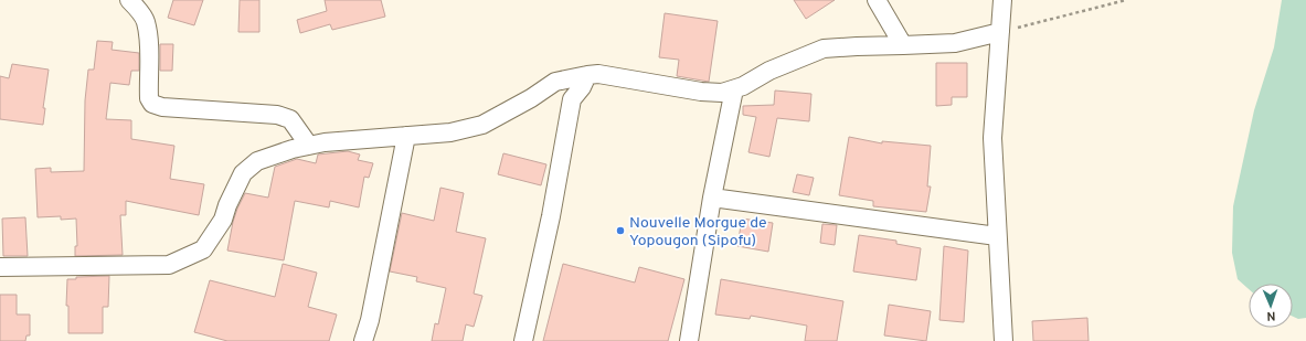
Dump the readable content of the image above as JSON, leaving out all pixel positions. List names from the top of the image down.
{
  "places": ["Nouvelle Morgue de Yopougon (Sipofu)"],
  "north": "bottom"
}
